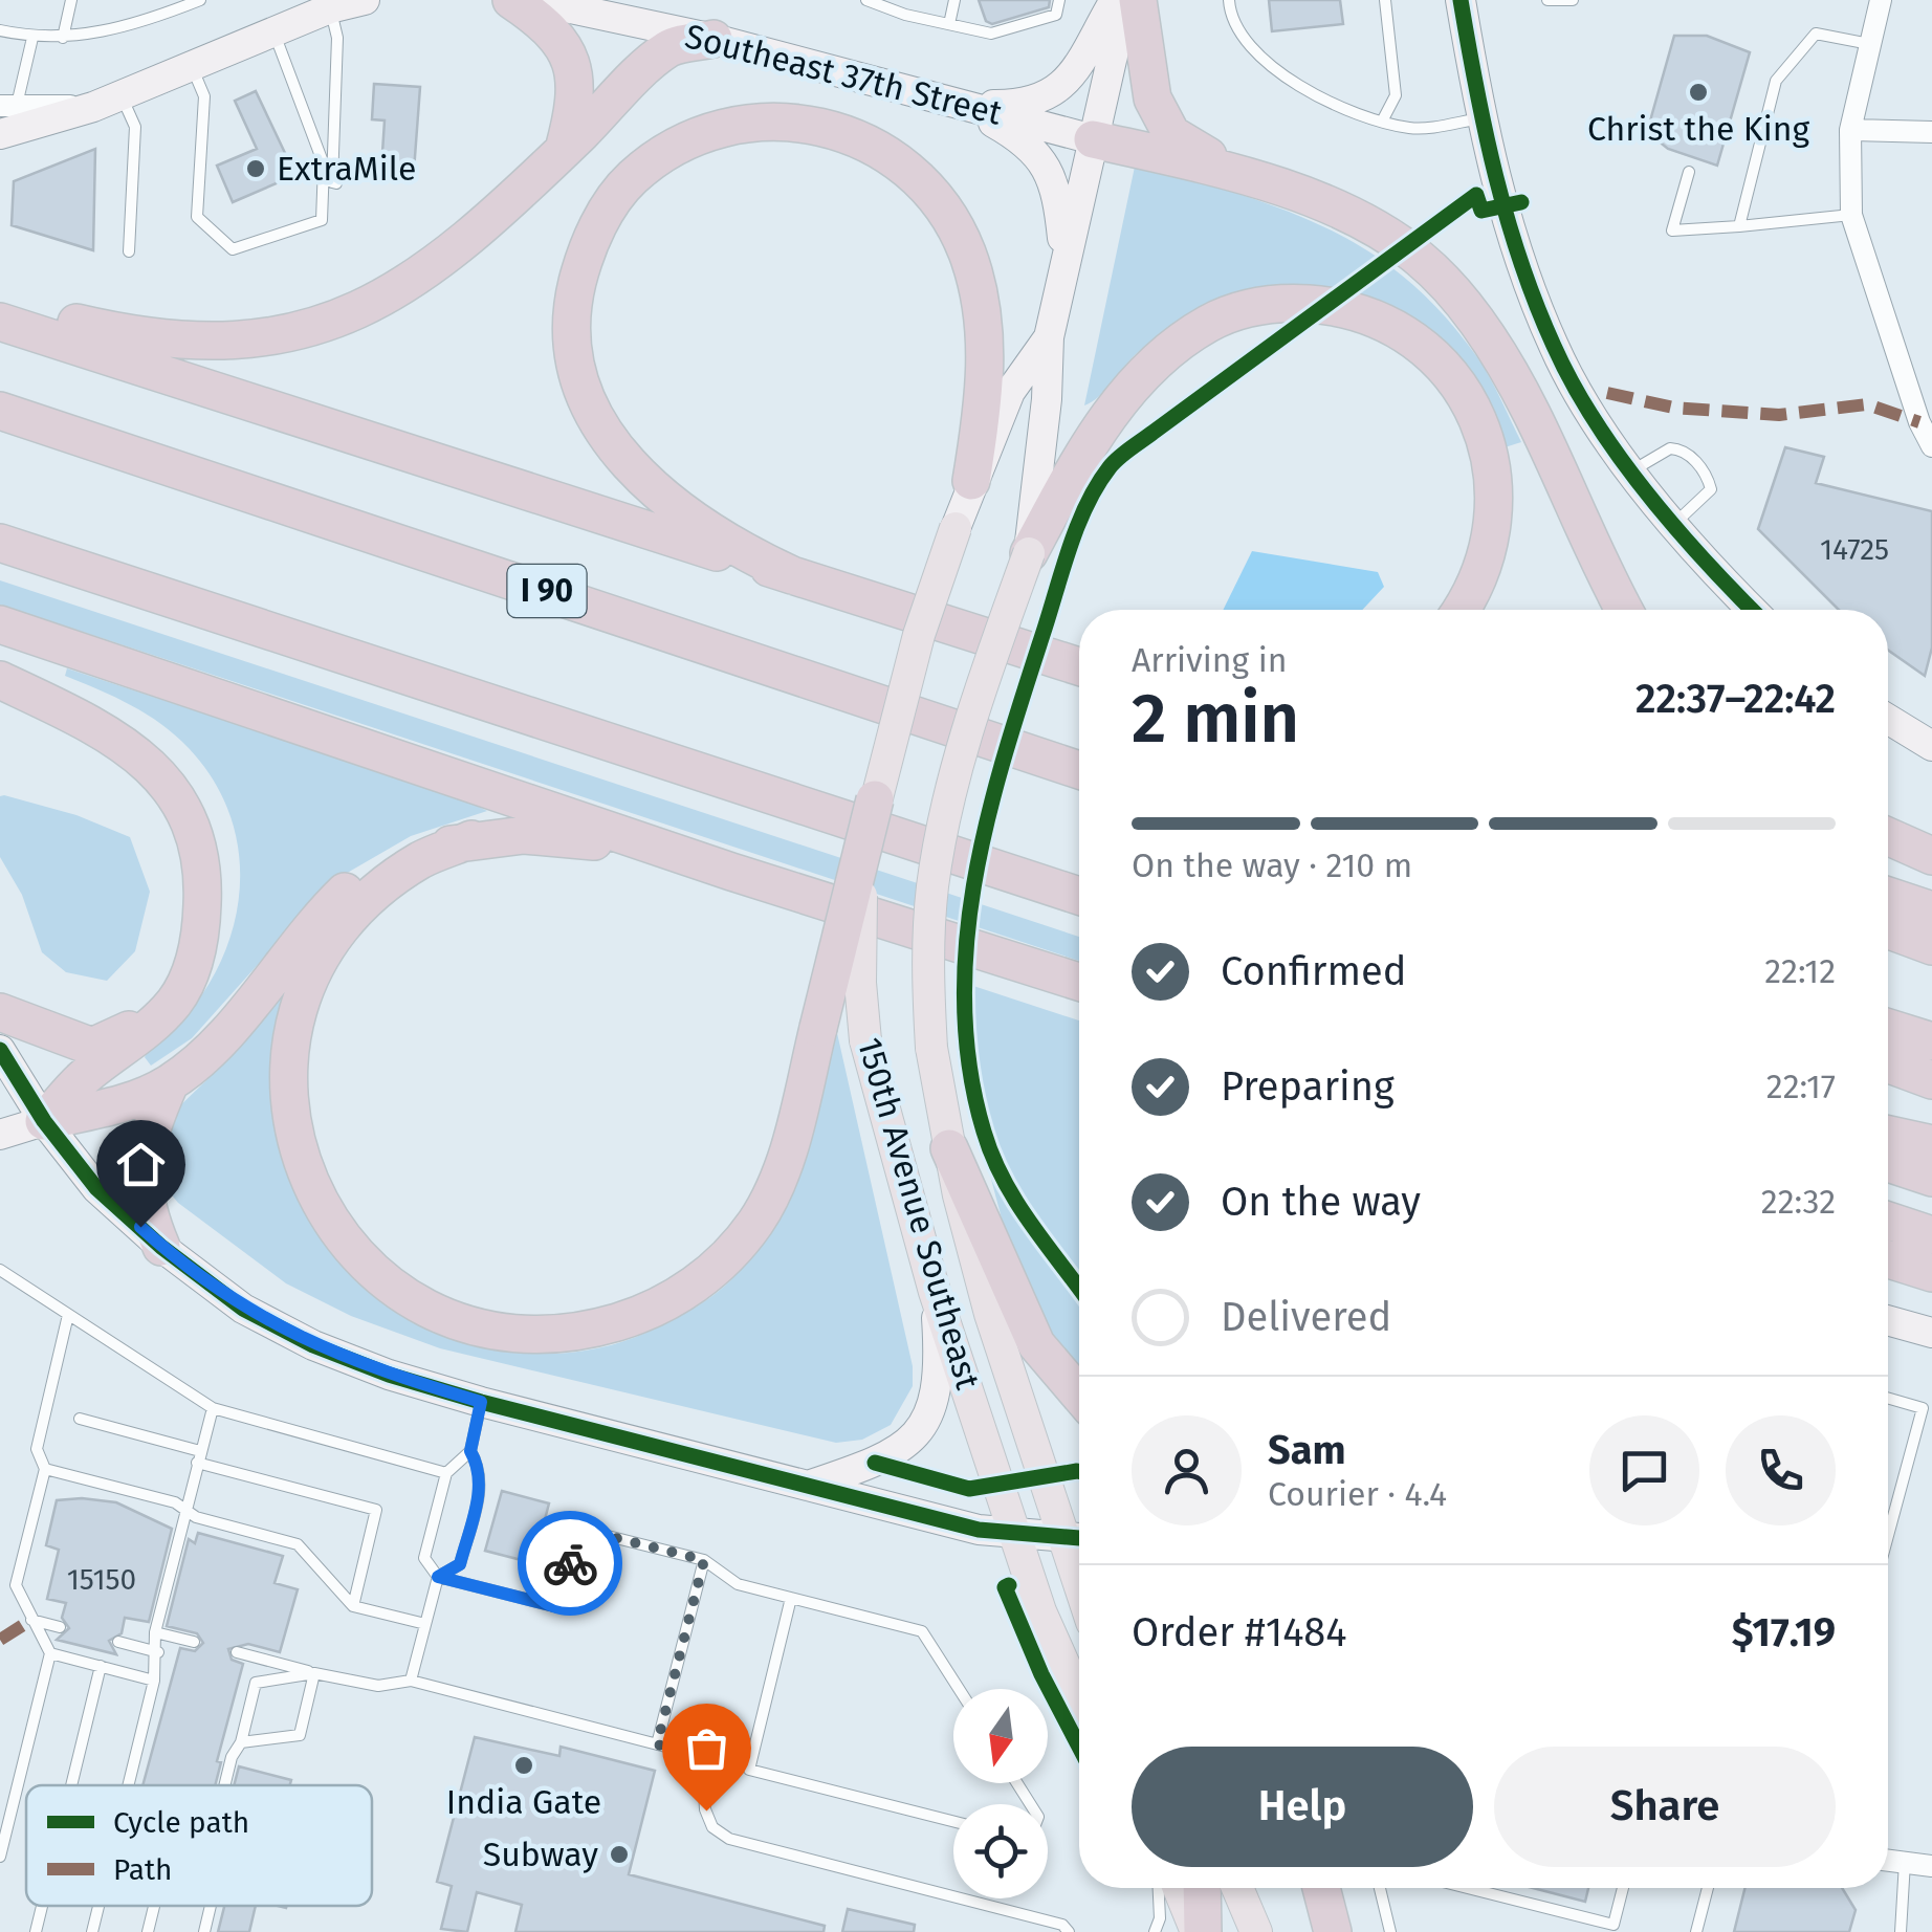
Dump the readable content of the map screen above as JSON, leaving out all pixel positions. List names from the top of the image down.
{
  "streets": {
    "highway": ["I 90"],
    "main road": ["Southeast 37th Street", "150th Avenue Southeast"]
  },
  "crossings": [
    ["Southeast 37th Street", "150th Avenue Southeast"]
  ],
  "places": [
    "Christ the King",
    "ExtraMile",
    "India Gate",
    "Subway"
  ],
  "house_numbers": ["14725", "15150"],
  "legend": ["Cycle path", "Path"],
  "north": "bottom",
  "page": {
    "heading": ["2 min", "Arriving in", "22:37–22:42"],
    "panel": [
      "Sam",
      "Courier · 4.4",
      "Order #1484",
      "$17.19"
    ],
    "bar": "On the way · 210 m",
    "list": [
      ["Confirmed", "22:12"],
      ["Preparing", "22:17"],
      ["On the way", "22:32"],
      "Delivered"
    ],
    "buttons": ["Help", "Share"]
  }
}
